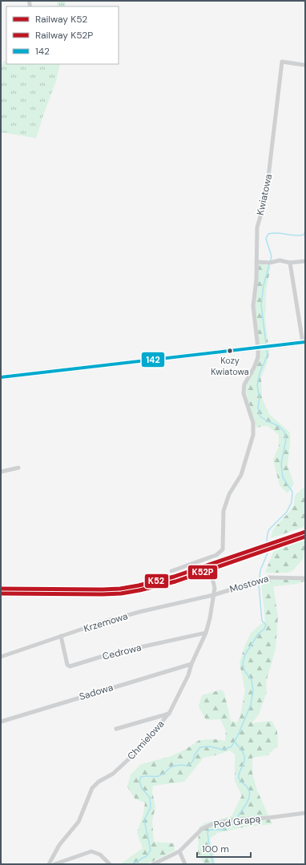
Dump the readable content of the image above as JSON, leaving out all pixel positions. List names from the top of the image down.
{
  "streets": {
    "street": [
      "Kwiatowa",
      "Mostowa",
      "Krzemowa",
      "Cedrowa",
      "Sadowa",
      "Chmielowa",
      "Pod Grapą"
    ]
  },
  "crossings": [
    ["Mostowa", "Krzemowa"],
    ["Mostowa", "Chmielowa"],
    ["Krzemowa", "Cedrowa"],
    ["Krzemowa", "Chmielowa"],
    ["Cedrowa", "Chmielowa"],
    ["Sadowa", "Chmielowa"]
  ],
  "places": ["Kozy Kwiatowa"],
  "lines": ["transit line 142", "rail line K52", "rail line K52P"],
  "legend": ["Railway K52", "Railway K52P", "142"],
  "scale_bar": "100 m"
}
